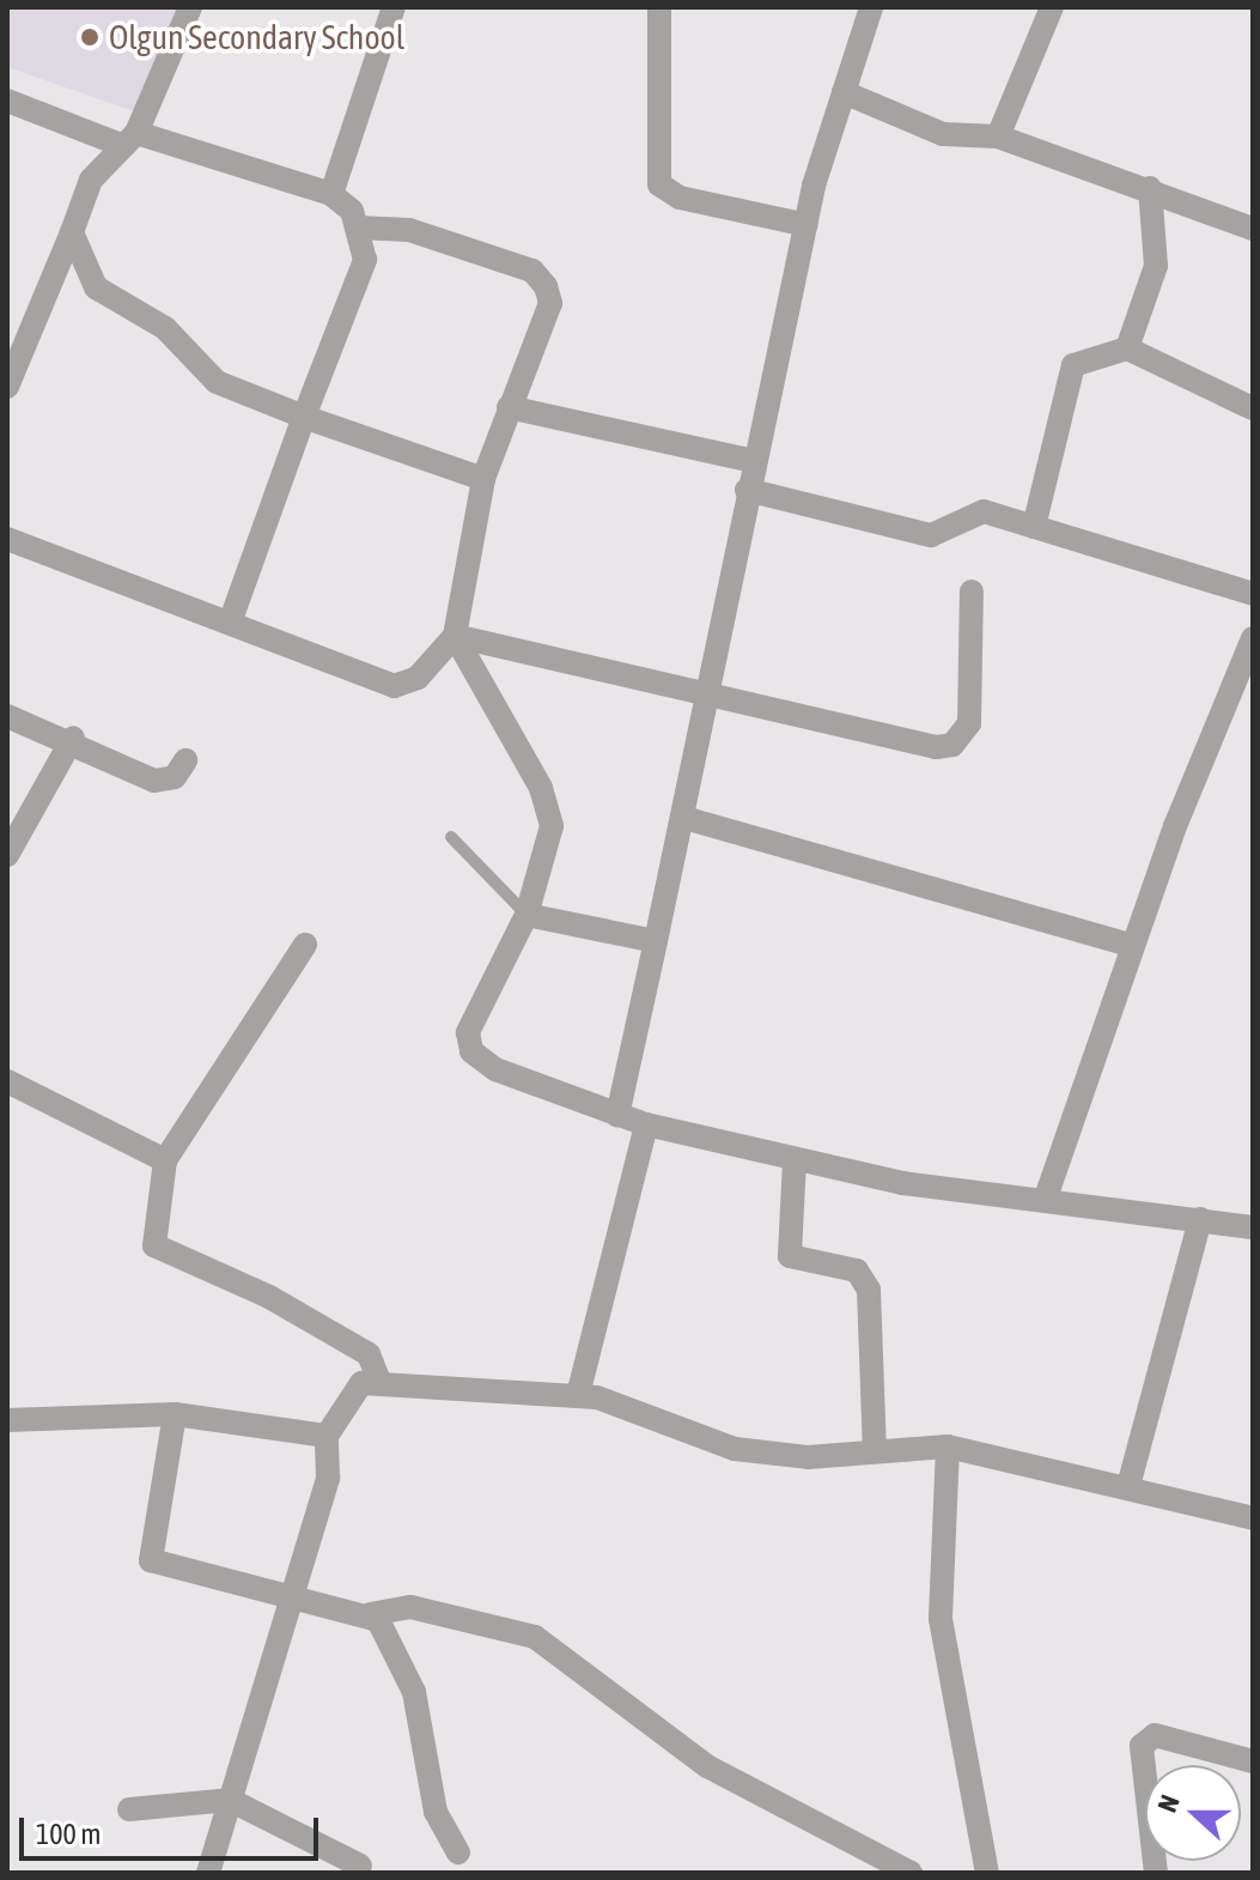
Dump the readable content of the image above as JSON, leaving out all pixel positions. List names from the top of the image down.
{
  "places": ["Olgun Secondary School"],
  "scale_bar": "100 m",
  "north": "left"
}
